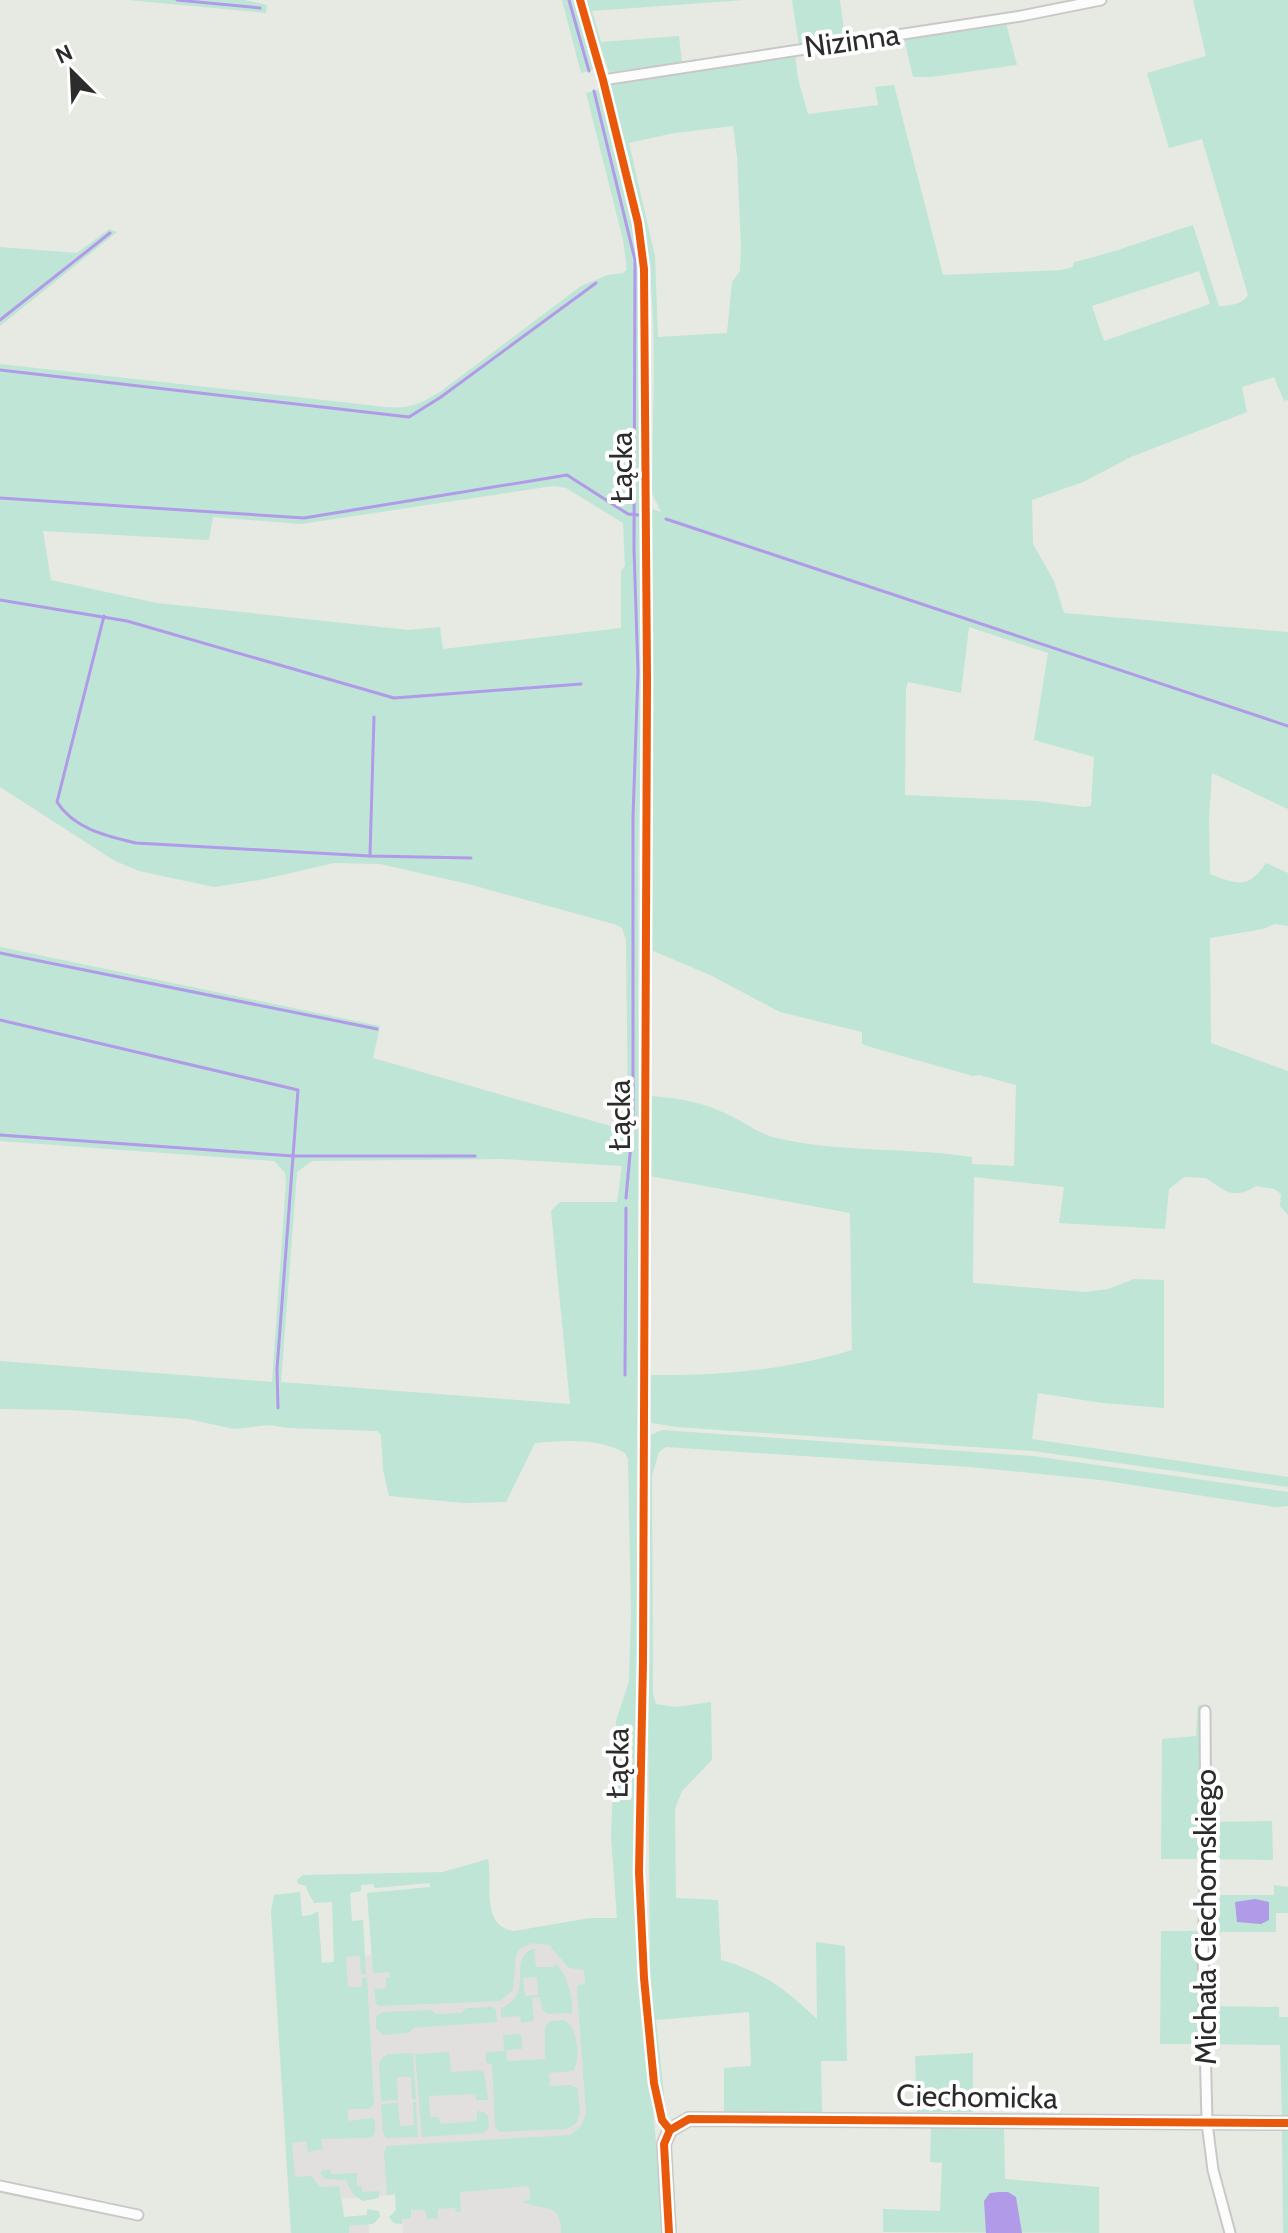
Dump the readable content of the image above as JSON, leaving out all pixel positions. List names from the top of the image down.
{
  "streets": {
    "street": [
      "Nizinna",
      "Łącka",
      "Michała Ciechomskiego",
      "Ciechomicka"
    ]
  },
  "crossings": [
    ["Nizinna", "Łącka"],
    ["Łącka", "Ciechomicka"],
    ["Michała Ciechomskiego", "Ciechomicka"]
  ],
  "north": "top left"
}
